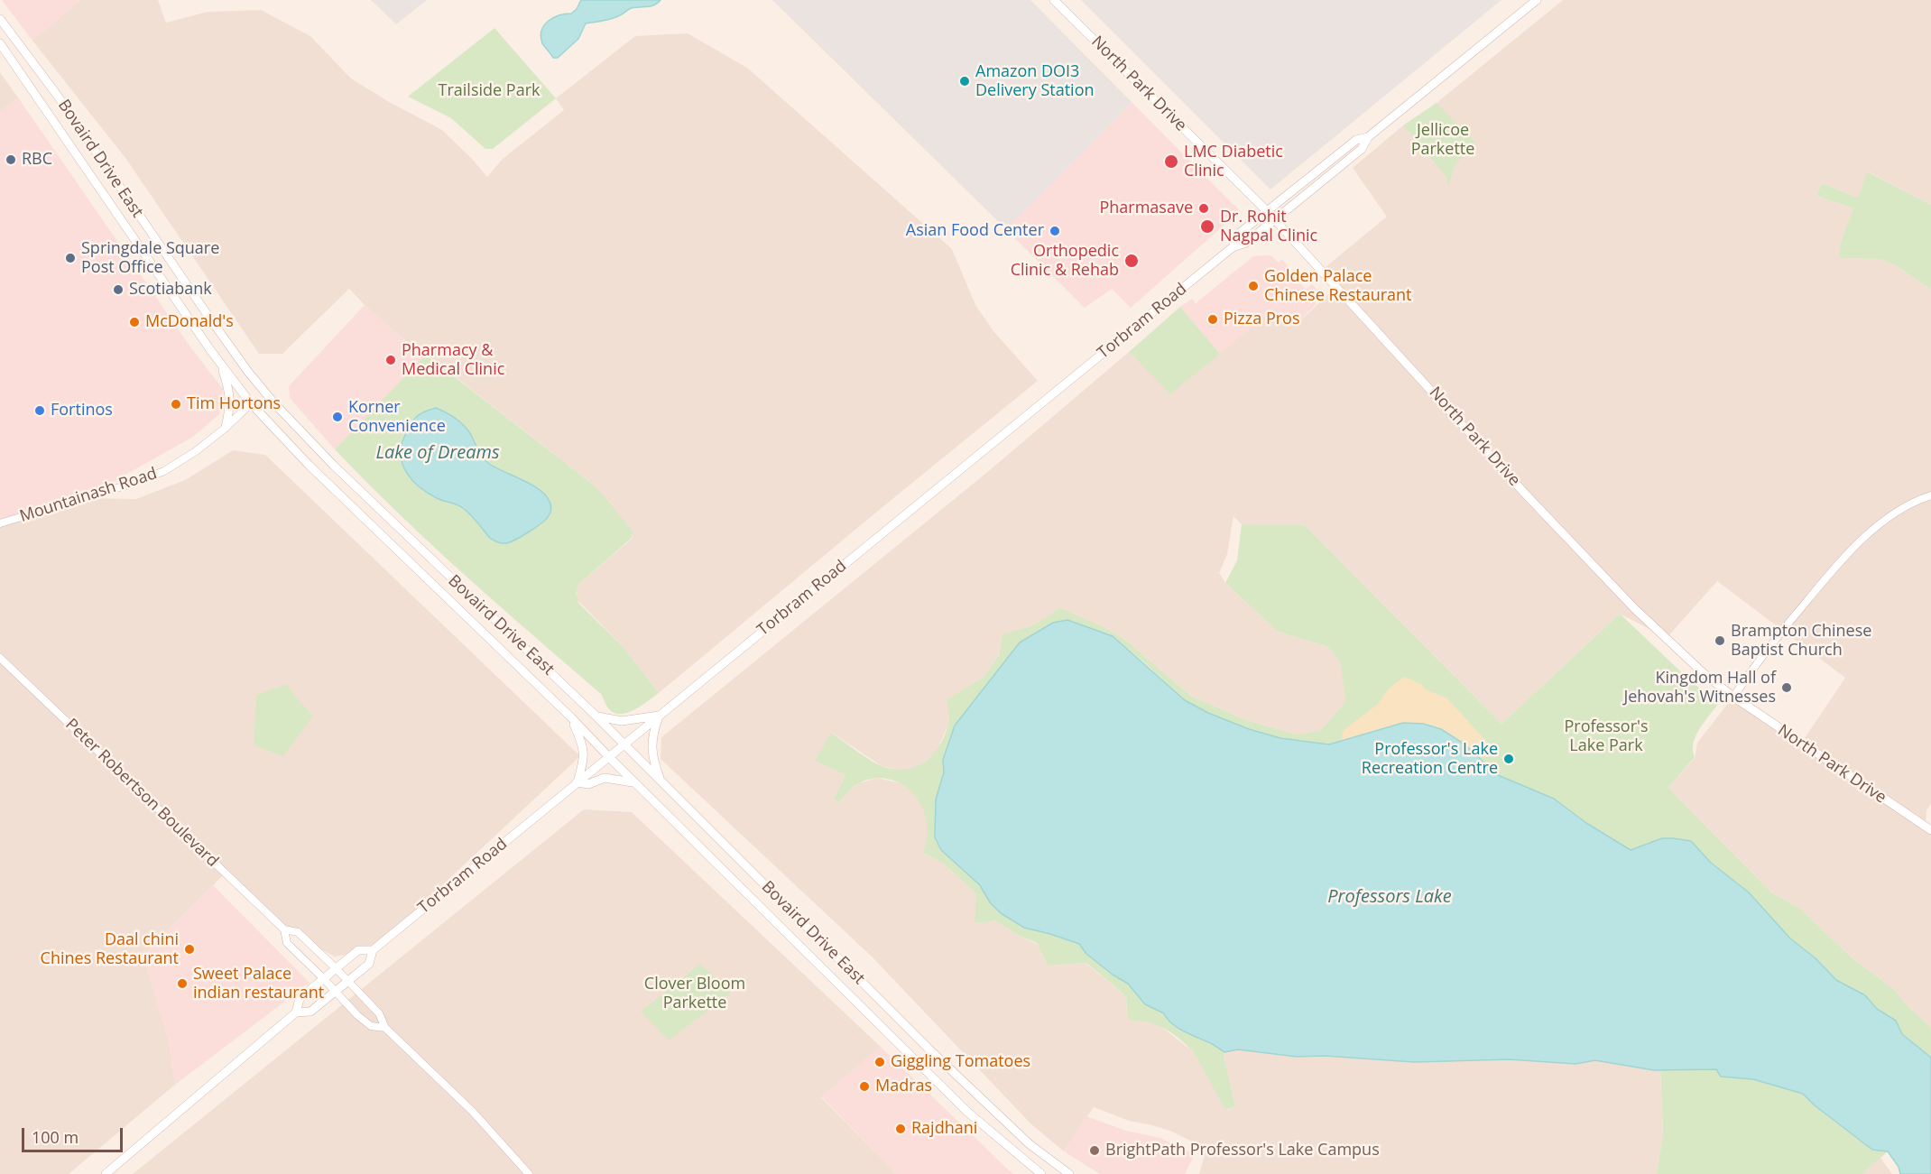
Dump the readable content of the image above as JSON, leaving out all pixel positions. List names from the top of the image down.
{
  "streets": {
    "main road": ["North Park Drive", "Bovaird Drive East", "Torbram Road"],
    "street": ["Mountainash Road", "Peter Robertson Boulevard"]
  },
  "crossings": [
    ["North Park Drive", "Torbram Road"],
    ["Bovaird Drive East", "Torbram Road"],
    ["Bovaird Drive East", "Mountainash Road"],
    ["Torbram Road", "Peter Robertson Boulevard"]
  ],
  "water": ["Lake of Dreams", "Professors Lake"],
  "parks": [
    "Trailside Park",
    "Jellicoe Parkette",
    "Professor's Lake Park",
    "Clover Bloom Parkette"
  ],
  "places": [
    "Amazon DOI3 Delivery Station",
    "RBC",
    "LMC Diabetic Clinic",
    "Pharmasave",
    "Dr. Rohit Nagpal Clinic",
    "Asian Food Center",
    "Springdale Square Post Office",
    "Orthopedic Clinic & Rehab",
    "Golden Palace Chinese Restaurant",
    "Scotiabank",
    "Pizza Pros",
    "McDonald's",
    "Pharmacy & Medical Clinic",
    "Tim Hortons",
    "Fortinos",
    "Korner Convenience",
    "Brampton Chinese Baptist Church",
    "Kingdom Hall of Jehovah's Witnesses",
    "Professor's Lake Recreation Centre",
    "Daal chini Chines Restaurant",
    "Sweet Palace indian restaurant",
    "Giggling Tomatoes",
    "Madras",
    "Rajdhani",
    "BrightPath Professor's Lake Campus"
  ],
  "scale_bar": "100 m"
}
